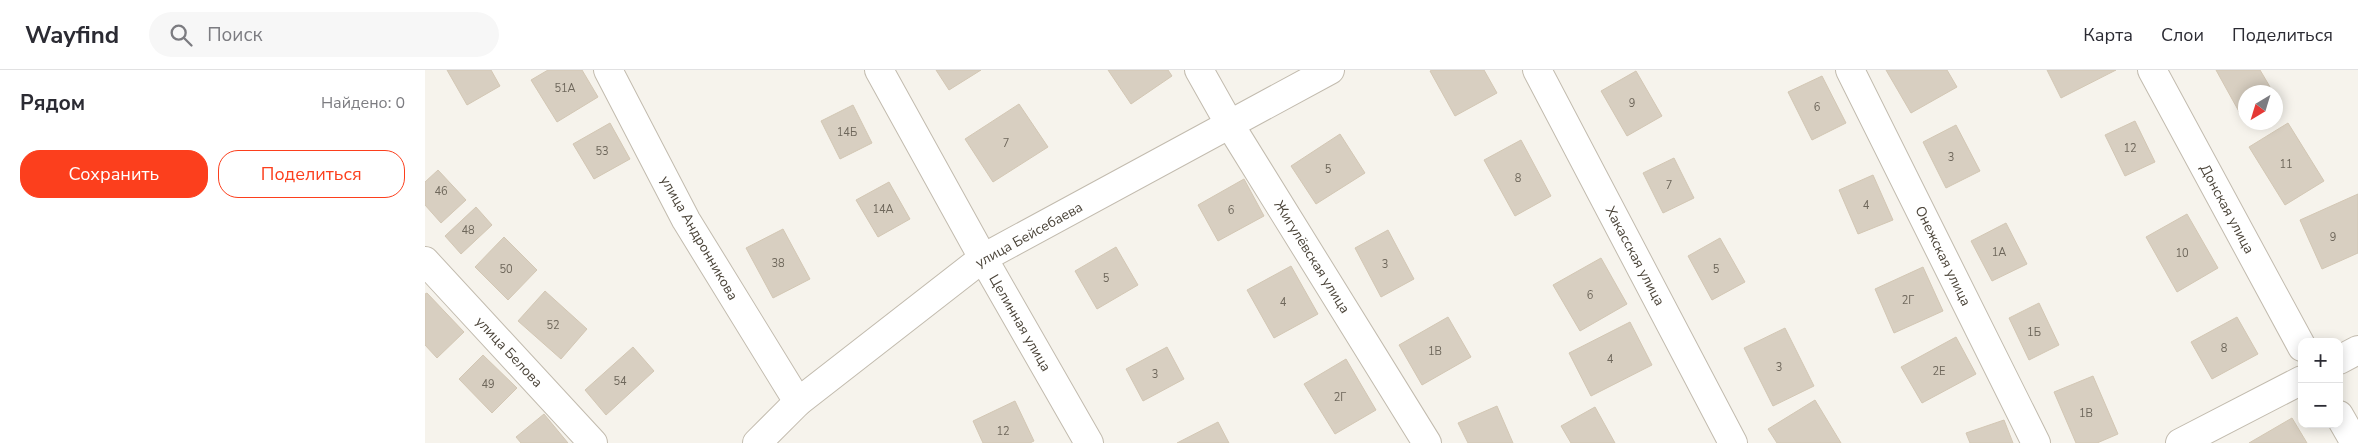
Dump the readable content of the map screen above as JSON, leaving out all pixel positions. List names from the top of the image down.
{
  "streets": {
    "street": [
      "Донская улица",
      "улица Бейсебаева",
      "улица Андронникова",
      "Хакасская улица",
      "Онежская улица",
      "Жигулёвская улица",
      "Целинная улица",
      "улица Белова"
    ]
  },
  "crossings": [
    ["улица Бейсебаева", "улица Андронникова"],
    ["улица Бейсебаева", "Жигулёвская улица"],
    ["улица Бейсебаева", "Целинная улица"]
  ],
  "house_numbers": [
    "51А",
    "9",
    "6",
    "14Б",
    "7",
    "12",
    "53",
    "3",
    "11",
    "5",
    "8",
    "7",
    "46",
    "4",
    "14А",
    "6",
    "48",
    "9",
    "1А",
    "10",
    "38",
    "3",
    "50",
    "5",
    "5",
    "6",
    "2Г",
    "4",
    "52",
    "1Б",
    "8",
    "1В",
    "4",
    "3",
    "2Е",
    "3",
    "54",
    "49",
    "2Г",
    "1В",
    "12"
  ],
  "north": "bottom left",
  "page": {
    "header": "Wayfind",
    "search": "Поиск",
    "nav": ["Карта", "Слои", "Поделиться"],
    "heading": ["Рядом", "Найдено: 0"],
    "buttons": ["Сохранить", "Поделиться"],
    "map_buttons": ["+", "−"]
  }
}
